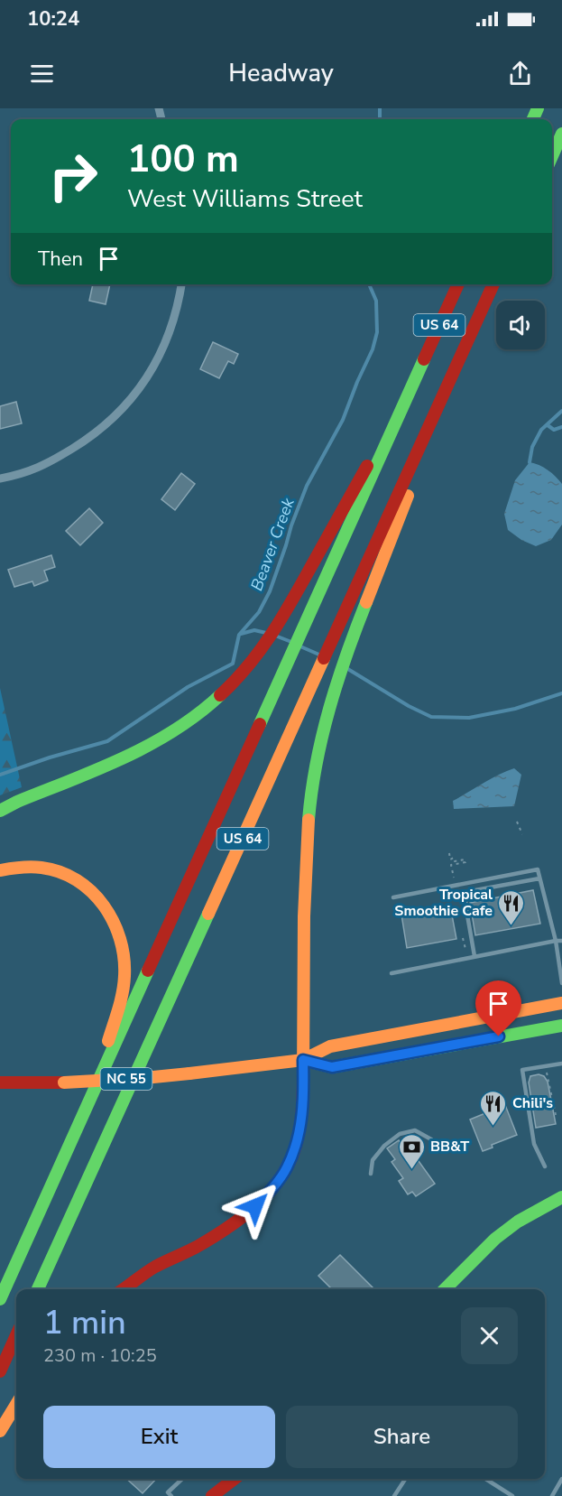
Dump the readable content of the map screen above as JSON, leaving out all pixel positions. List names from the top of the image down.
{
  "streets": {
    "main road": ["US 64", "NC 55"]
  },
  "water": ["Beaver Creek"],
  "places": {
    "restaurant": ["Tropical Smoothie Cafe", "Chili's"],
    "bank": ["BB&T"]
  },
  "page": {
    "status": "10:24",
    "header": "Headway",
    "turn": ["100 m", "West Williams Street"],
    "then": "Then",
    "heading": ["1 min", "230 m · 10:25"],
    "buttons": ["Exit", "Share"]
  }
}
